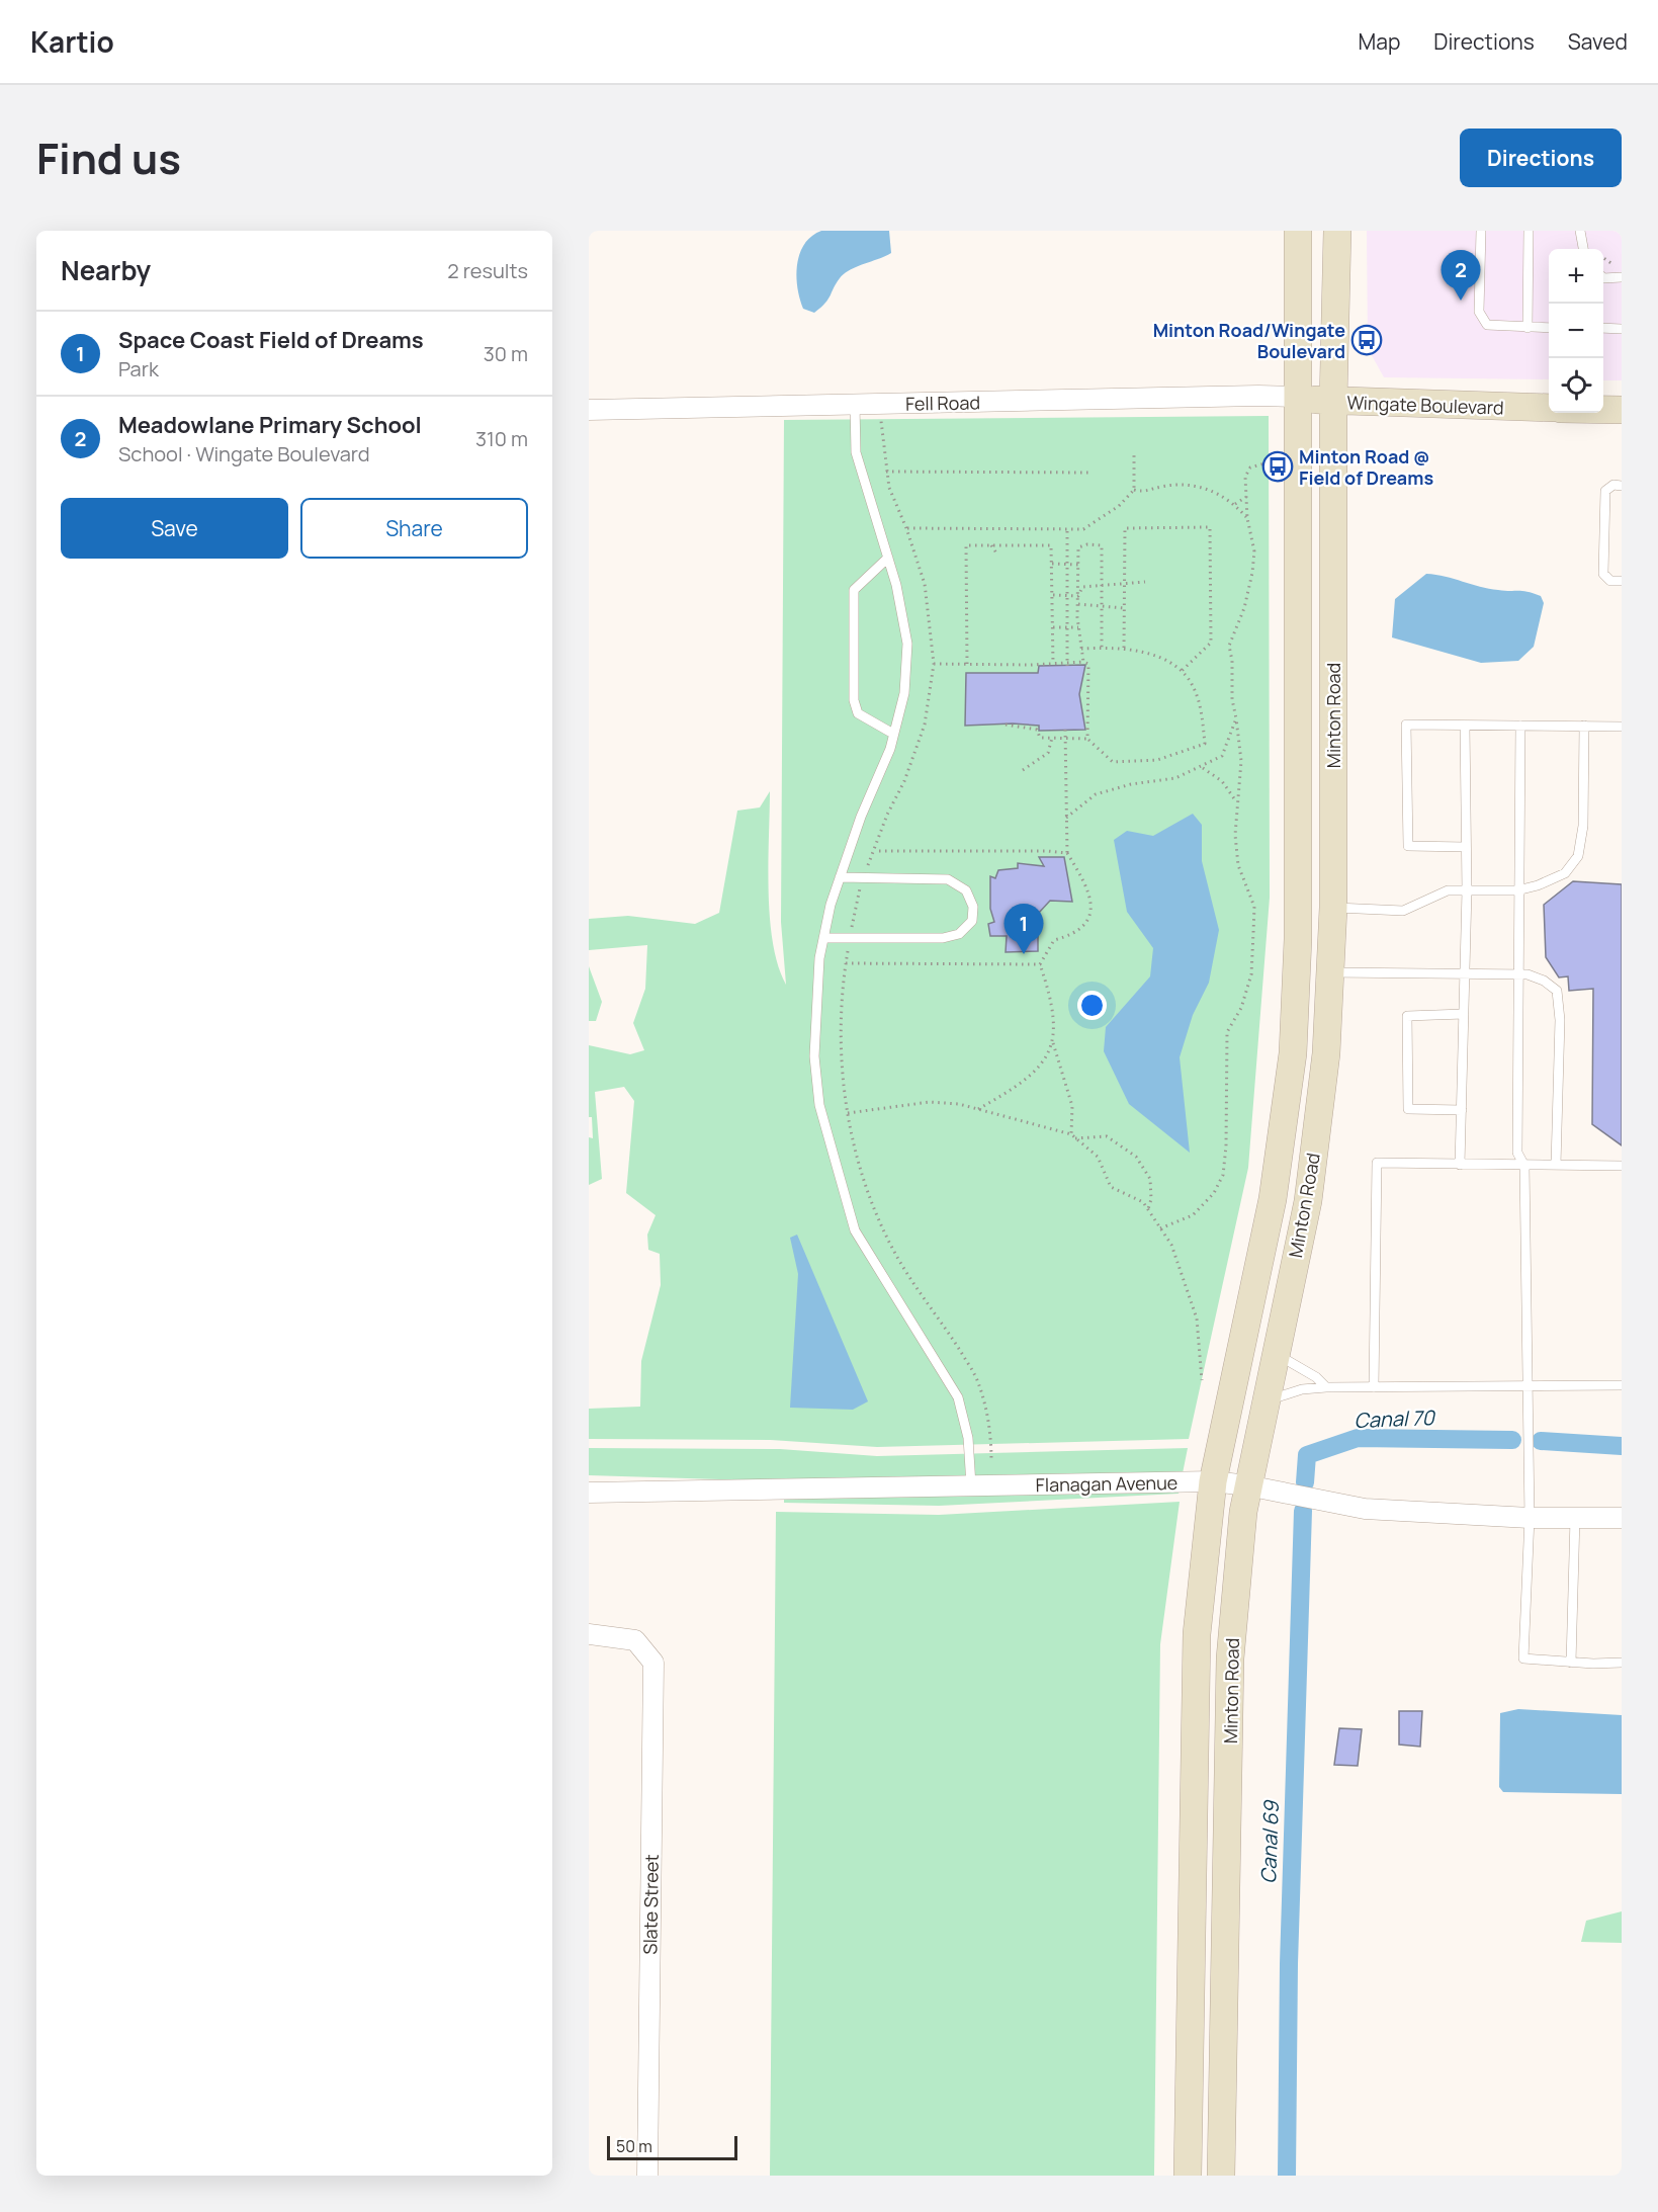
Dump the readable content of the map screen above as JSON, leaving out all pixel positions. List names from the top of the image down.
{
  "streets": {
    "main road": ["Wingate Boulevard", "Minton Road"],
    "street": ["Fell Road", "Flanagan Avenue", "Slate Street"]
  },
  "crossings": [
    ["Fell Road", "Wingate Boulevard"],
    ["Fell Road", "Minton Road"],
    ["Wingate Boulevard", "Minton Road"],
    ["Minton Road", "Flanagan Avenue"]
  ],
  "water": ["Canal 70", "Canal 69"],
  "places": {
    "bus stop": ["Minton Road/Wingate Boulevard", "Minton Road @ Field of Dreams"]
  },
  "scale_bar": "50 m",
  "page": {
    "header": "Kartio",
    "nav": ["Map", "Directions", "Saved"],
    "title": "Find us",
    "buttons": [
      "Directions",
      ["Save", "Share"]
    ],
    "heading": ["Nearby", "2 results"],
    "map_buttons": ["+", "−"],
    "pins": ["2", "1"],
    "list": [
      {
        "mark": "1",
        "name": "Space Coast Field of Dreams",
        "note": "Park",
        "value": "30 m"
      },
      {
        "mark": "2",
        "name": "Meadowlane Primary School",
        "note": "School · Wingate Boulevard",
        "value": "310 m"
      }
    ],
    "scale": "50 m"
  }
}
